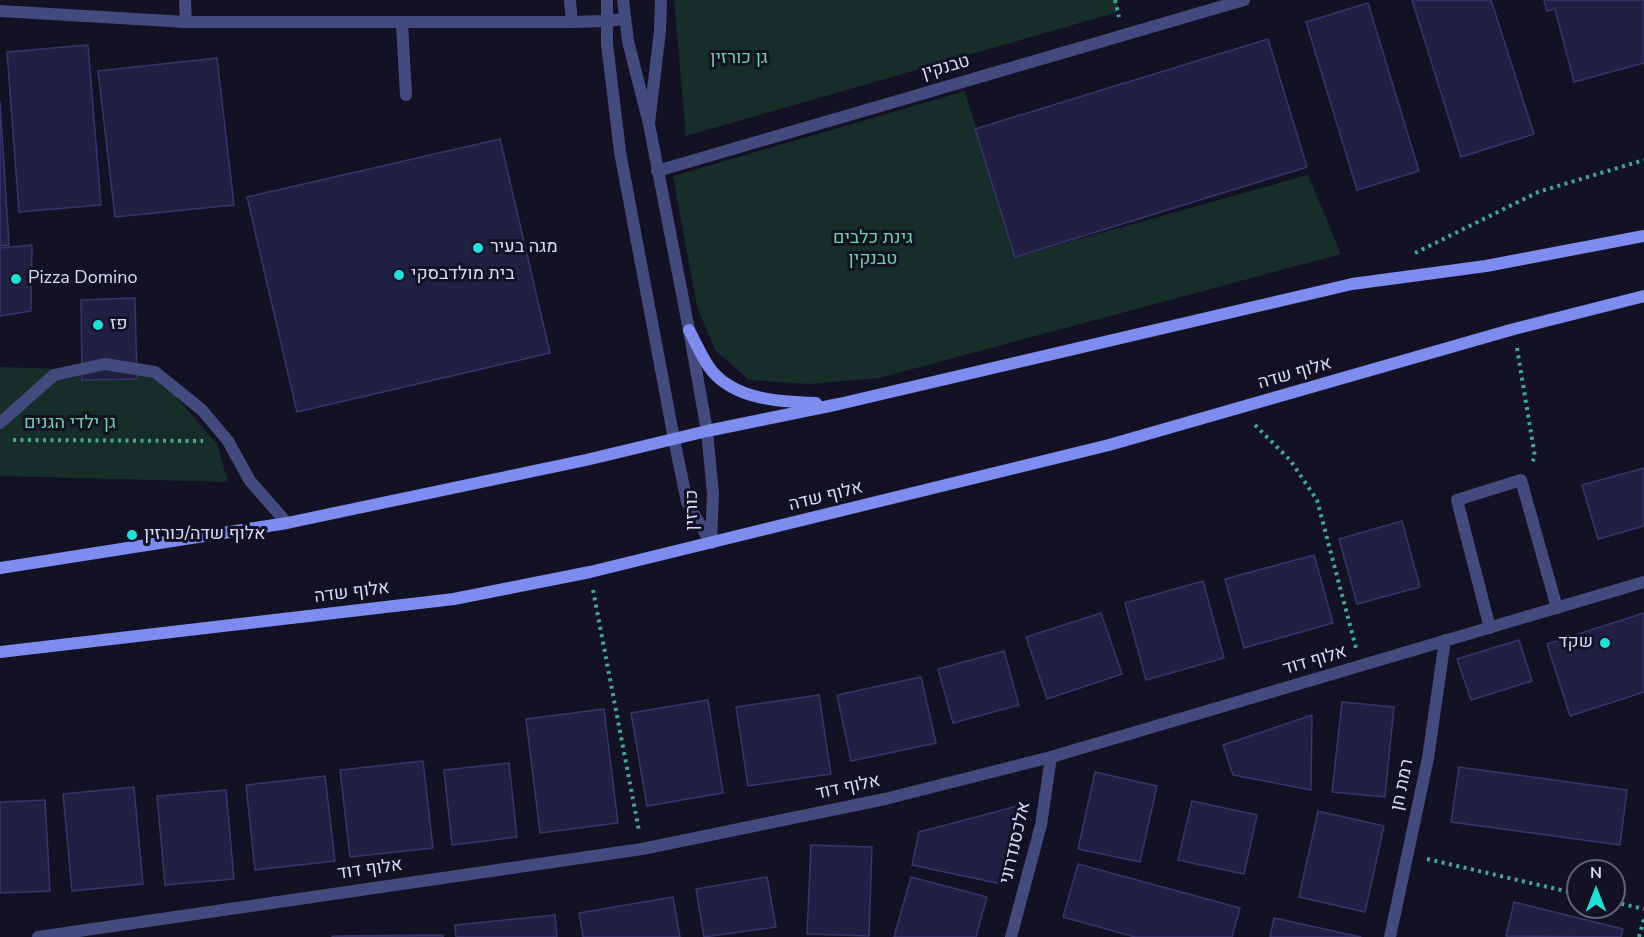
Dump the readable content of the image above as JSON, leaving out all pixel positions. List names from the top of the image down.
{
  "streets": {
    "main road": ["אלוף שדה"],
    "street": [
      "טבנקין",
      "כורזין",
      "אלוף דוד",
      "רמת חן",
      "אלכסנדרוני"
    ]
  },
  "crossings": [
    ["טבנקין", "כורזין"],
    ["אלוף שדה", "כורזין"],
    ["אלוף דוד", "רמת חן"],
    ["אלוף דוד", "אלכסנדרוני"]
  ],
  "parks": ["גן כורזין", "גינת כלבים טבנקין", "גן ילדי הגנים"],
  "places": [
    "מגה בעיר",
    "בית מולדבסקי",
    "Pizza Domino",
    "פז",
    "אלוף שדה/כורזין",
    "שקד"
  ],
  "north": "top"
}
